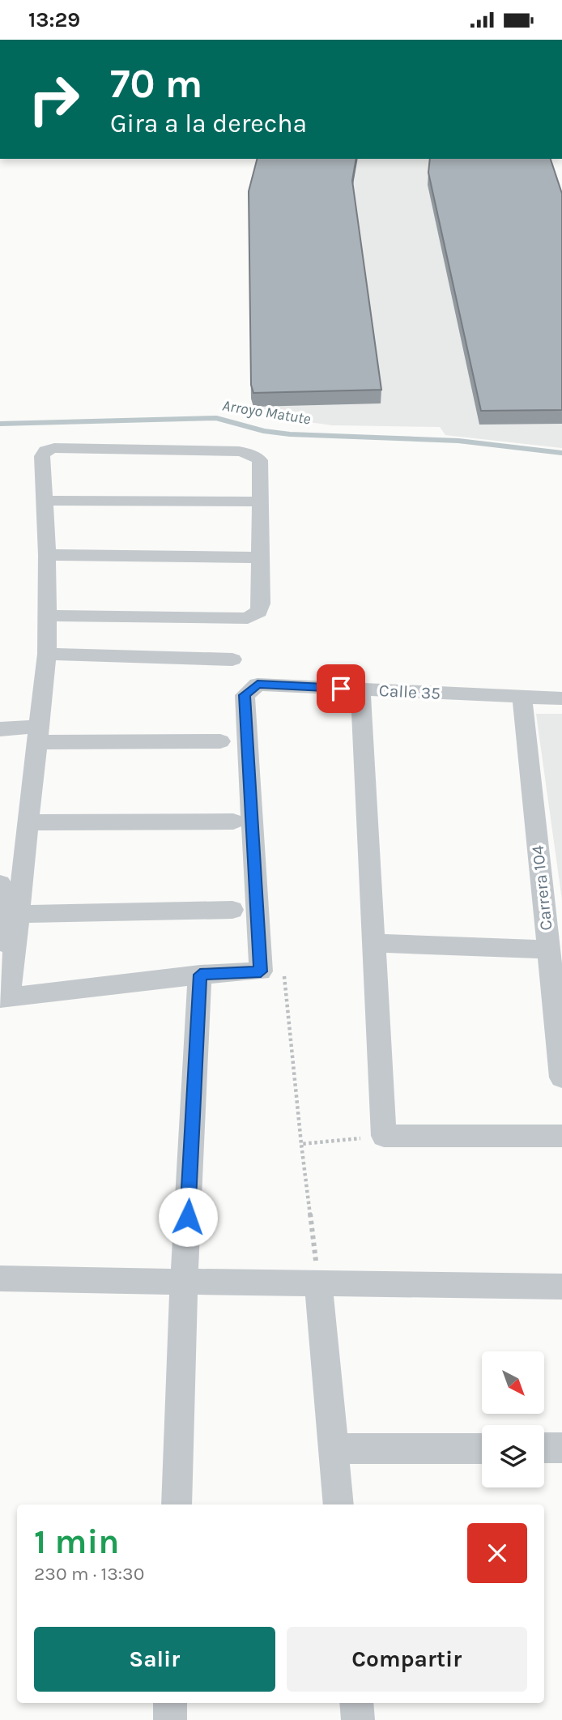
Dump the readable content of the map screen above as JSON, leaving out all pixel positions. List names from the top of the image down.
{
  "streets": {
    "street": ["Calle 35", "Carrera 104"]
  },
  "crossings": [
    ["Calle 35", "Carrera 104"]
  ],
  "water": ["Arroyo Matute"],
  "north": "bottom right",
  "page": {
    "status": "13:29",
    "turn": ["70 m", "Gira a la derecha"],
    "heading": ["1 min", "230 m · 13:30"],
    "buttons": ["Salir", "Compartir"]
  }
}
